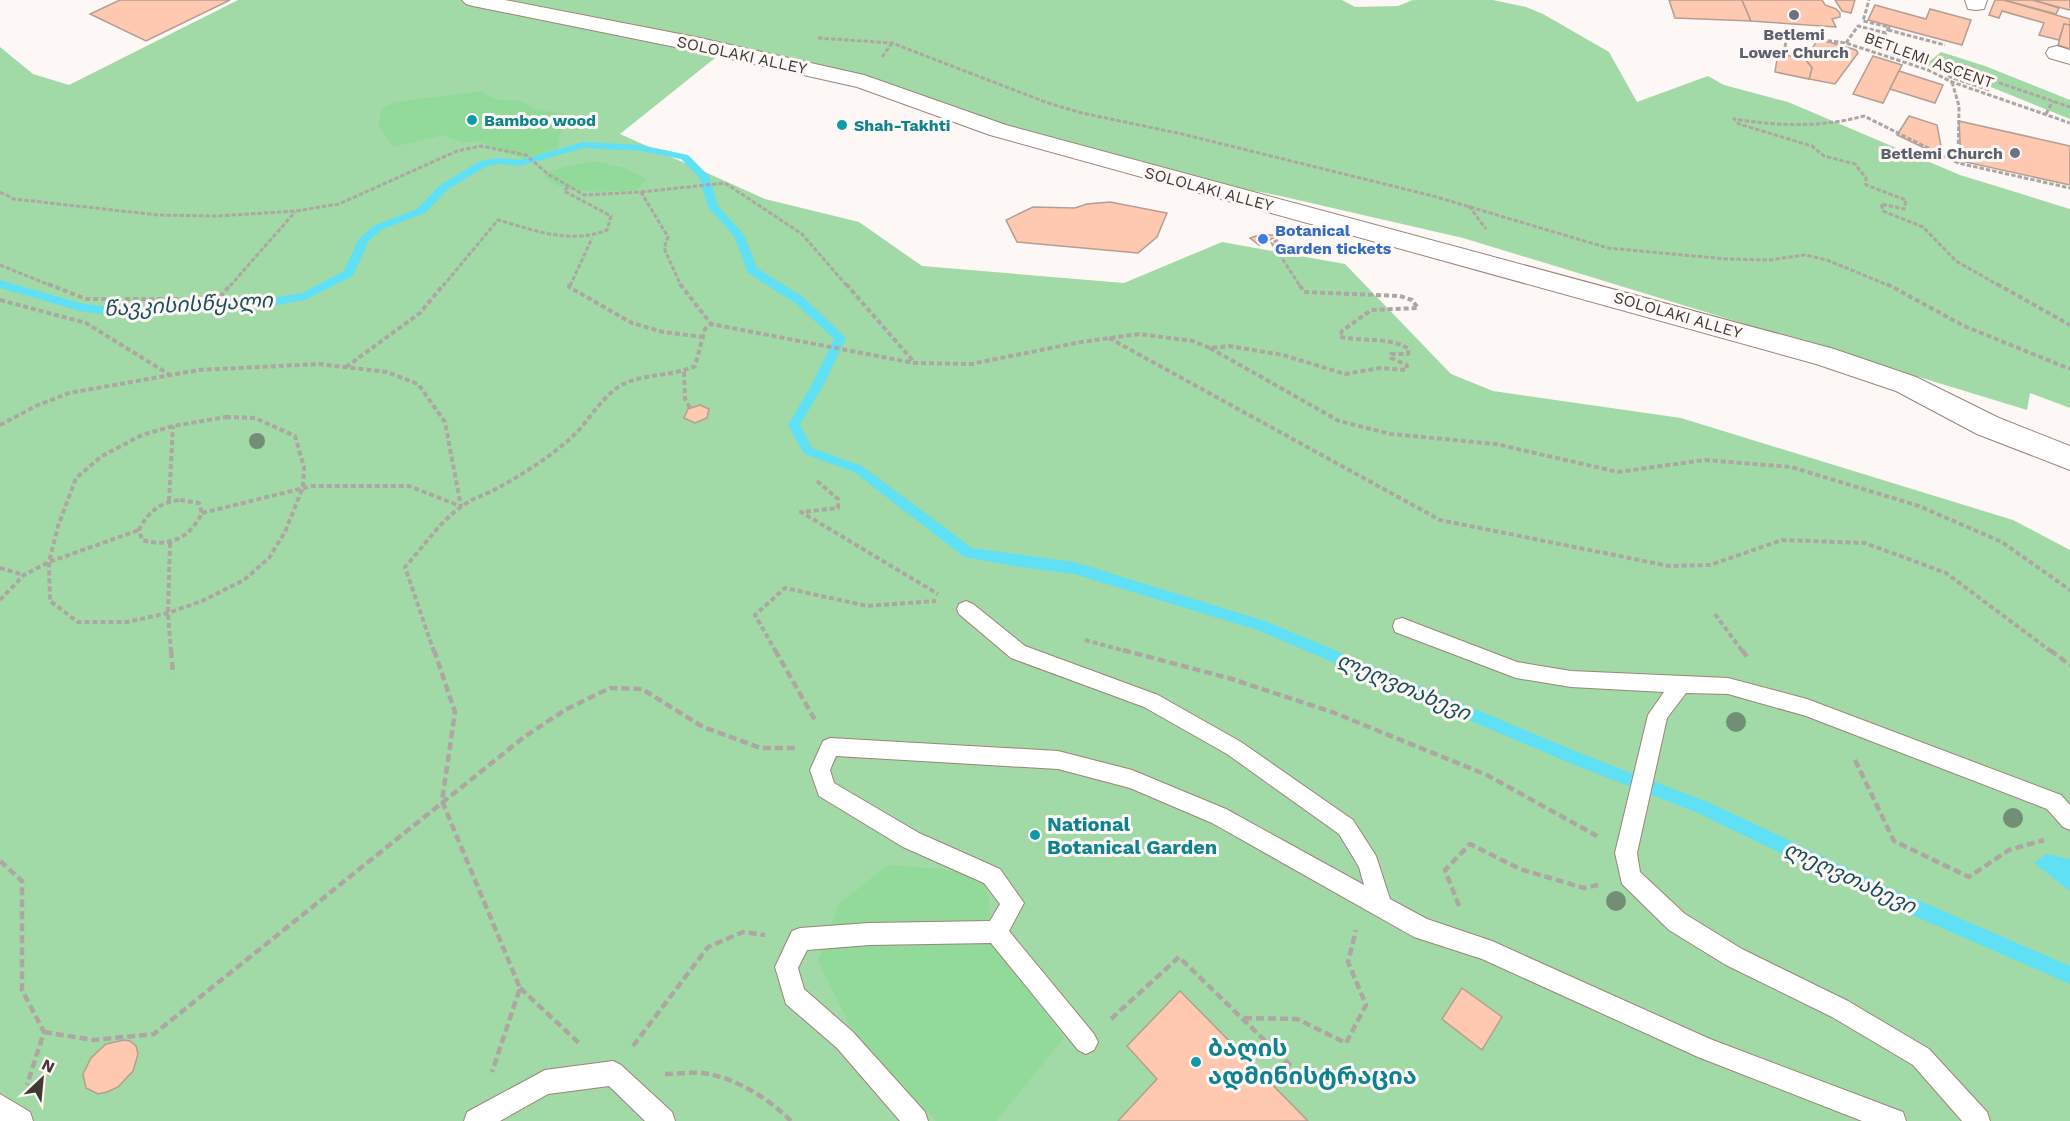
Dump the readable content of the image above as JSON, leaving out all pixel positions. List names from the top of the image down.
{
  "streets": {
    "street": ["SOLOLAKI ALLEY"],
    "path": ["BETLEMI ASCENT"]
  },
  "water": ["წავკისისწყალი", "ლეღვთახევი"],
  "places": [
    "Betlemi Lower Church",
    "Bamboo wood",
    "Shah-Takhti",
    "Betlemi Church",
    "Botanical Garden tickets",
    "National Botanical Garden",
    "ბაღის ადმინისტრაცია"
  ],
  "north": "top right"
}
